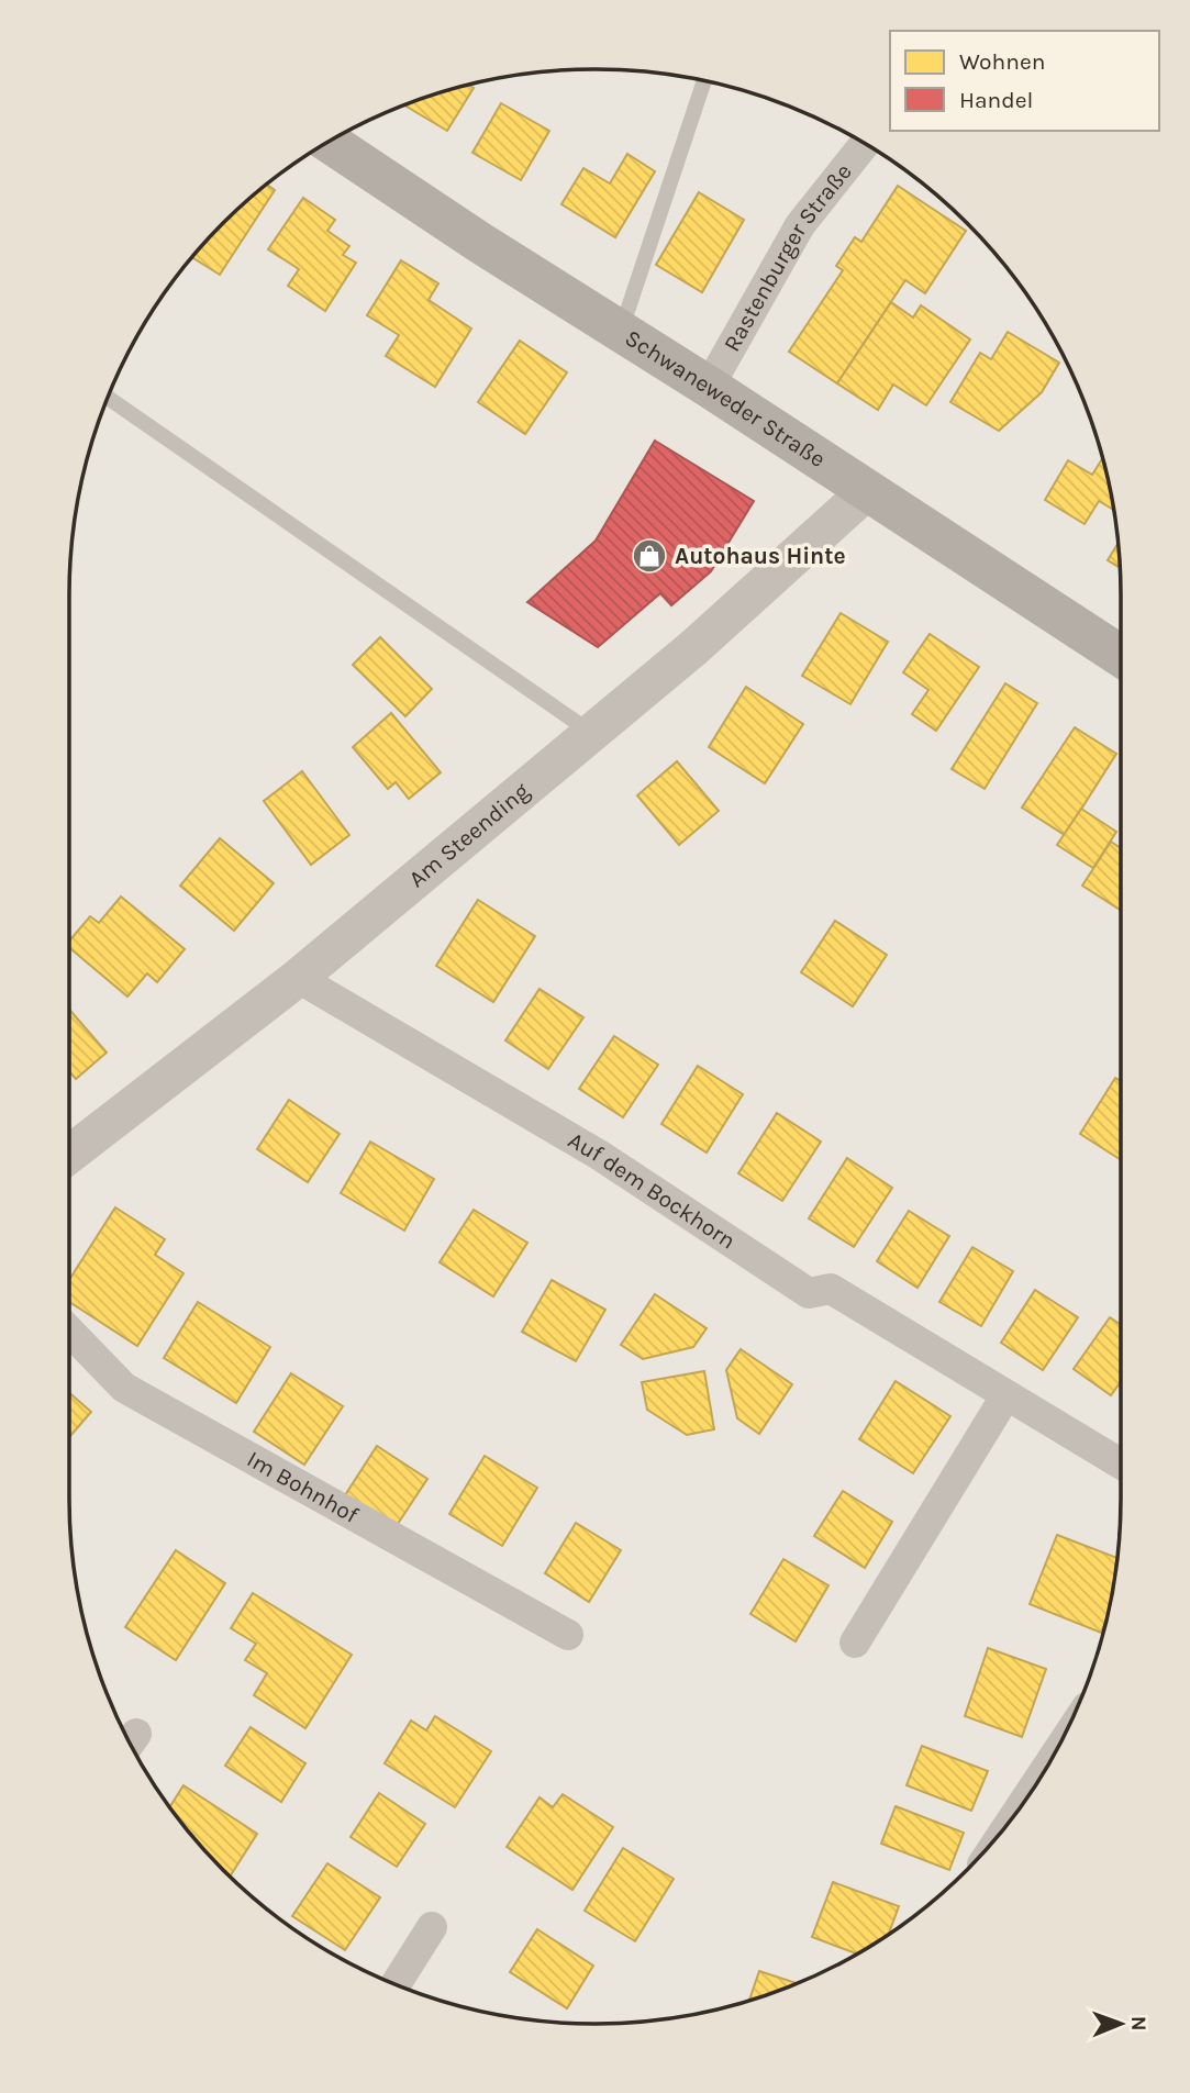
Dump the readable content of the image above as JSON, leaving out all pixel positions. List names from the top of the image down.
{
  "streets": {
    "main road": ["Schwaneweder Straße"],
    "street": [
      "Rastenburger Straße",
      "Am Steending",
      "Auf dem Bockhorn",
      "Im Bohnhof"
    ]
  },
  "crossings": [
    ["Rastenburger Straße", "Schwaneweder Straße"],
    ["Schwaneweder Straße", "Am Steending"],
    ["Am Steending", "Auf dem Bockhorn"]
  ],
  "places": {
    "shop": ["Autohaus Hinte"]
  },
  "legend": ["Wohnen", "Handel"],
  "north": "right"
}
